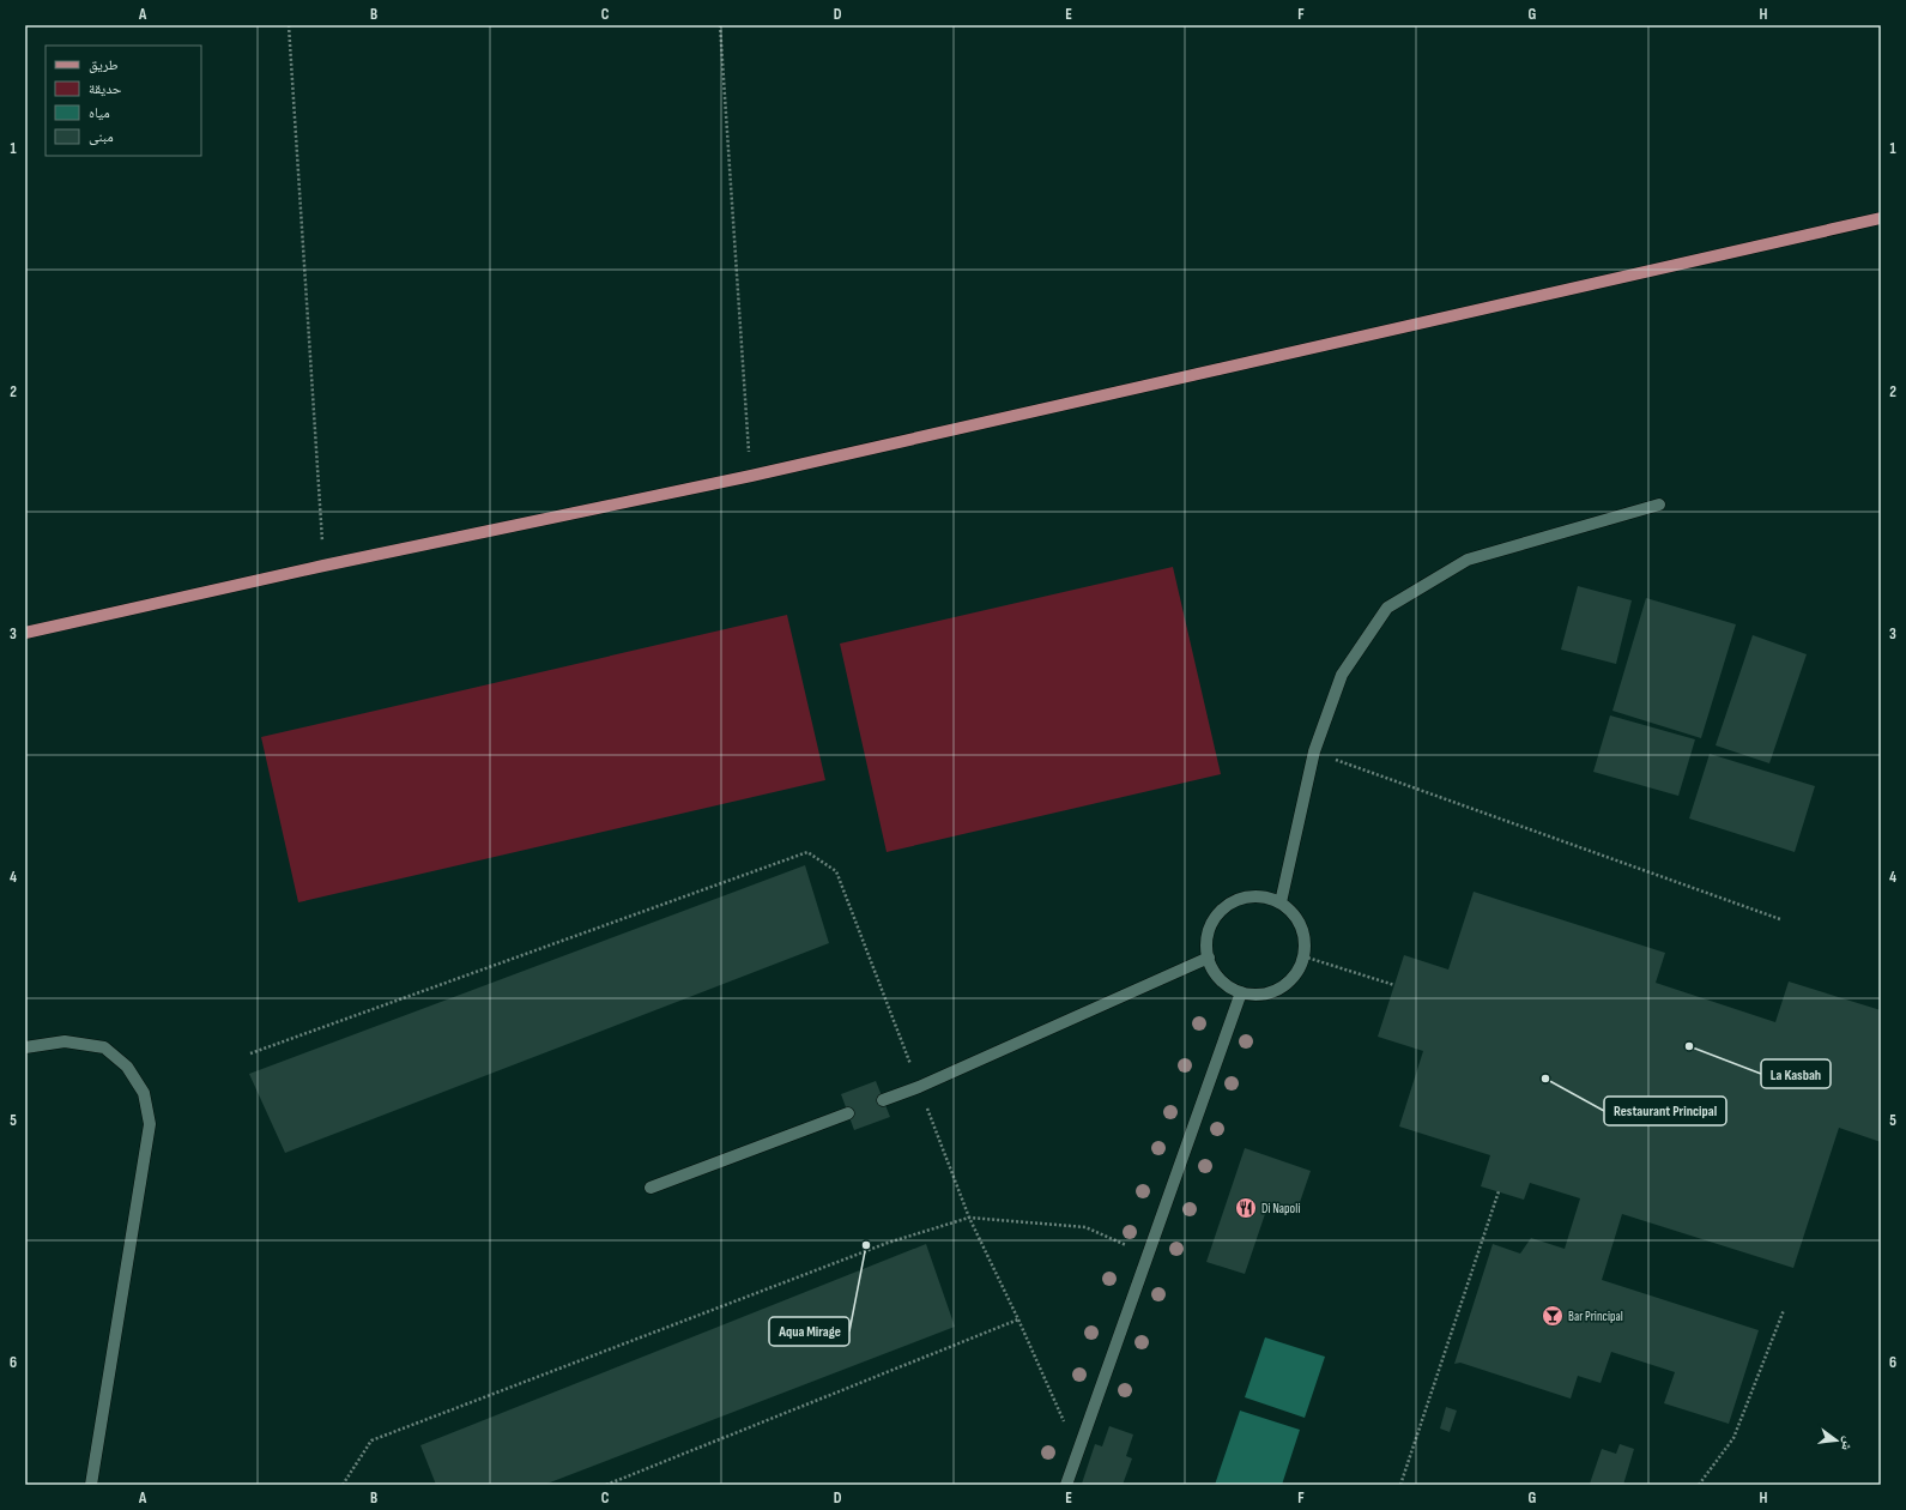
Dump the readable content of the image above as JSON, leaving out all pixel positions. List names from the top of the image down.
{
  "places": {
    "other": ["La Kasbah", "Restaurant Principal", "Aqua Mirage"],
    "restaurant": ["Di Napoli"],
    "bar": ["Bar Principal"]
  },
  "legend": [
    "طريق",
    "حديقة",
    "مياه",
    "مبنى"
  ],
  "north": "right",
  "grid": {
    "columns": [
      "A",
      "B",
      "C",
      "D",
      "E",
      "F",
      "G",
      "H"
    ],
    "rows": [
      "1",
      "2",
      "3",
      "4",
      "5",
      "6"
    ]
  }
}
